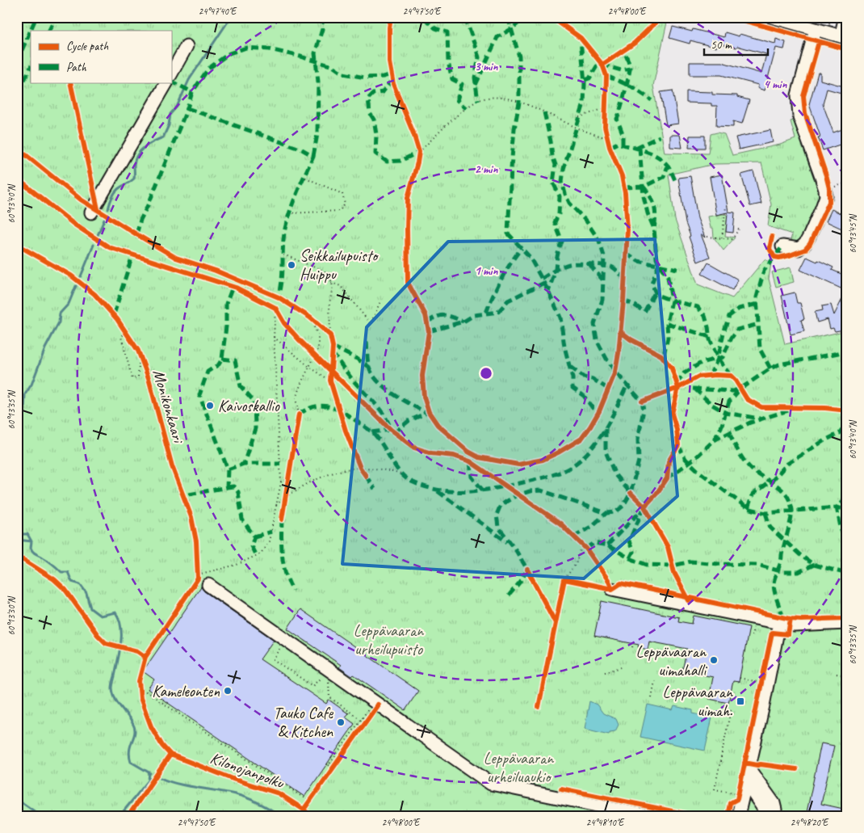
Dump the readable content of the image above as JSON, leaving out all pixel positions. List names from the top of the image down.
{
  "streets": {
    "cycle path": ["Monikonkaari"]
  },
  "parks": ["Leppävaaran urheilupuisto", "Leppävaaran urheiluaukio"],
  "places": {
    "other": [
      "Seikkailupuisto Huippu",
      "Kaivoskallio",
      "Leppävaaran uimahalli",
      "Kameleonten",
      "Tauko Cafe & Kitchen"
    ],
    "transit": ["Leppävaaran uimah."]
  },
  "legend": ["Cycle path", "Path"],
  "scale_bar": "50 m",
  "coordinates": [
    "24°47'40\"E",
    "24°47'50\"E",
    "24°48'00\"E",
    "60°13'40\"N",
    "60°13'45\"N",
    "60°13'35\"N",
    "60°13'30\"N",
    "24°48'10\"E",
    "24°48'20\"E"
  ],
  "rings": [
    "3 min",
    "4 min",
    "2 min",
    "1 min"
  ]
}
